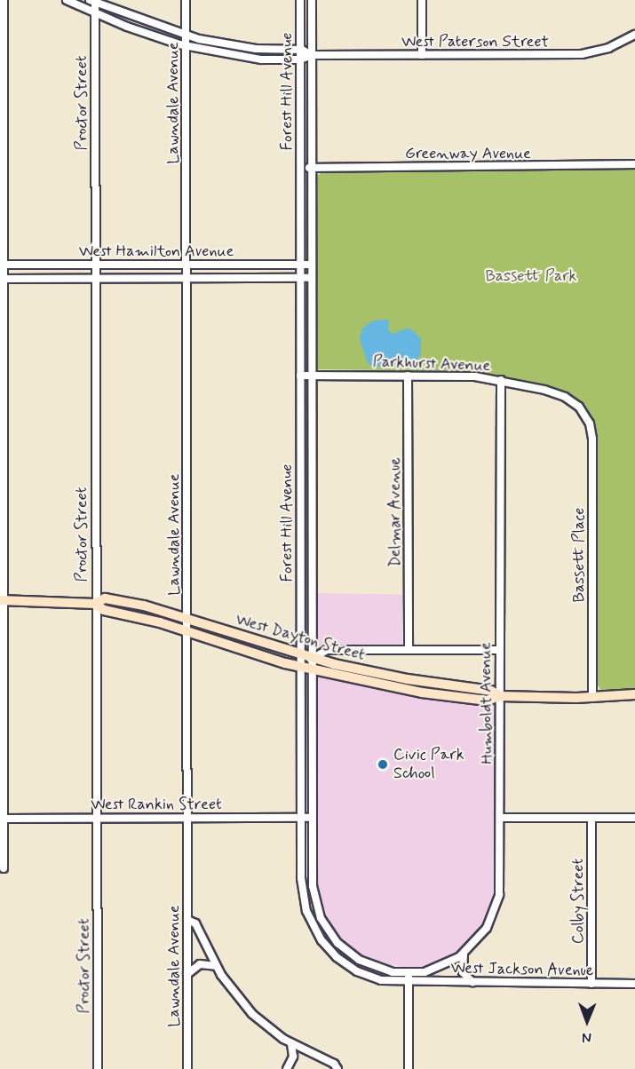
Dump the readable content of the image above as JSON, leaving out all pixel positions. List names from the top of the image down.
{
  "streets": {
    "street": [
      "West Paterson Street",
      "Forest Hill Avenue",
      "Proctor Street",
      "Lawndale Avenue",
      "Greenway Avenue",
      "West Hamilton Avenue",
      "Parkhurst Avenue",
      "Delmar Avenue",
      "Bassett Place",
      "West Dayton Street",
      "Humboldt Avenue",
      "West Rankin Street",
      "Colby Street",
      "West Jackson Avenue"
    ]
  },
  "crossings": [
    ["West Paterson Street", "Forest Hill Avenue"],
    ["West Paterson Street", "Proctor Street"],
    ["West Paterson Street", "Lawndale Avenue"],
    ["Forest Hill Avenue", "Greenway Avenue"],
    ["Forest Hill Avenue", "West Hamilton Avenue"],
    ["Forest Hill Avenue", "Parkhurst Avenue"],
    ["Forest Hill Avenue", "West Dayton Street"],
    ["Forest Hill Avenue", "Humboldt Avenue"],
    ["Forest Hill Avenue", "West Rankin Street"],
    ["Forest Hill Avenue", "West Jackson Avenue"],
    ["Proctor Street", "West Hamilton Avenue"],
    ["Proctor Street", "West Dayton Street"],
    ["Proctor Street", "West Rankin Street"],
    ["Lawndale Avenue", "West Hamilton Avenue"],
    ["Lawndale Avenue", "West Dayton Street"],
    ["Lawndale Avenue", "West Rankin Street"],
    ["Parkhurst Avenue", "Delmar Avenue"],
    ["Parkhurst Avenue", "Bassett Place"],
    ["Parkhurst Avenue", "Humboldt Avenue"],
    ["Bassett Place", "West Dayton Street"],
    ["West Dayton Street", "Humboldt Avenue"],
    ["Colby Street", "West Jackson Avenue"]
  ],
  "parks": ["Bassett Park"],
  "places": ["Civic Park School"],
  "north": "bottom"
}
